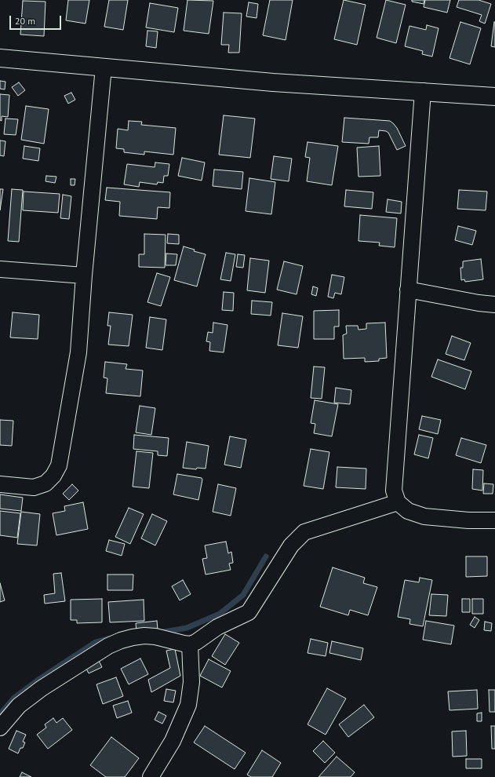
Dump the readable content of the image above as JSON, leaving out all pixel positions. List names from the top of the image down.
{
  "scale_bar": "20 m"
}
